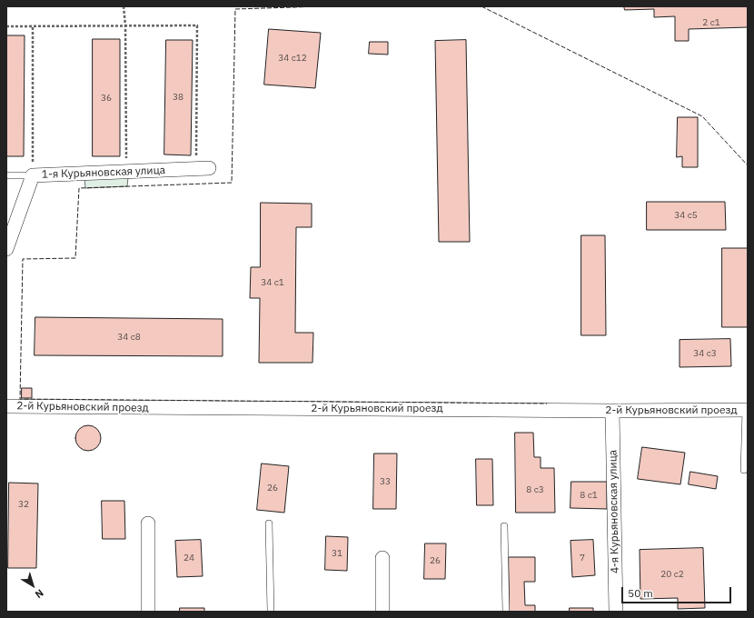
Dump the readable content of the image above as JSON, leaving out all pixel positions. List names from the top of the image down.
{
  "streets": {
    "street": ["1-я Курьяновская улица", "2-й Курьяновский проезд", "4-я Курьяновская улица"]
  },
  "crossings": [
    ["2-й Курьяновский проезд", "4-я Курьяновская улица"]
  ],
  "house_numbers": [
    "2 с1",
    "34 с12",
    "38",
    "36",
    "34 с5",
    "34 с1",
    "34 с8",
    "34 с3",
    "33",
    "26",
    "8 с3",
    "8 с1",
    "32",
    "31",
    "24",
    "7",
    "26",
    "20 с2"
  ],
  "scale_bar": "50 m",
  "north": "bottom right"
}
